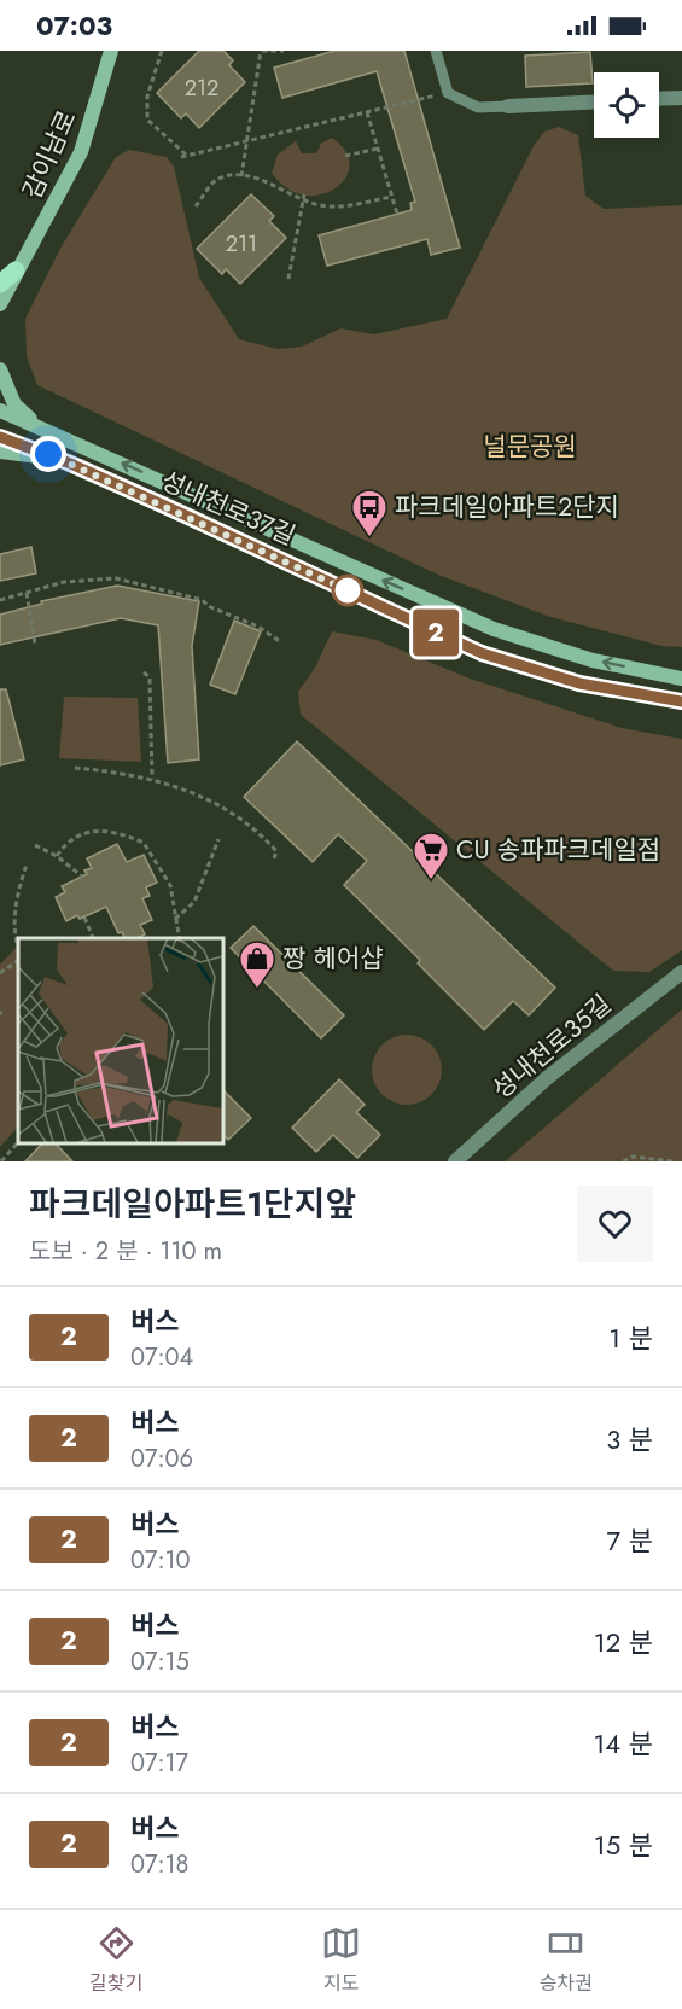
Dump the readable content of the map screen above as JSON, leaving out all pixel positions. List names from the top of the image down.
{
  "streets": {
    "main road": ["감이남로", "성내천로37길"],
    "street": ["성내천로35길"]
  },
  "parks": ["널문공원"],
  "places": {
    "bus stop": ["파크데일아파트2단지"],
    "supermarket": ["CU 송파파크데일점"],
    "shop": ["짱 헤어샵"]
  },
  "lines": ["bus line 2"],
  "house_numbers": ["212", "211"],
  "page": {
    "status": "07:03",
    "on_map": "2",
    "heading": ["파크데일아파트1단지앞", "도보 · 2 분 · 110 m"],
    "list": [
      {
        "mark": "2",
        "name": "버스",
        "note": "07:04",
        "value": "1 분"
      },
      {
        "mark": "2",
        "name": "버스",
        "note": "07:06",
        "value": "3 분"
      },
      {
        "mark": "2",
        "name": "버스",
        "note": "07:10",
        "value": "7 분"
      },
      {
        "mark": "2",
        "name": "버스",
        "note": "07:15",
        "value": "12 분"
      },
      {
        "mark": "2",
        "name": "버스",
        "note": "07:17",
        "value": "14 분"
      },
      {
        "mark": "2",
        "name": "버스",
        "note": "07:18",
        "value": "15 분"
      }
    ],
    "tabs": ["길찾기", "지도", "승차권"]
  }
}
